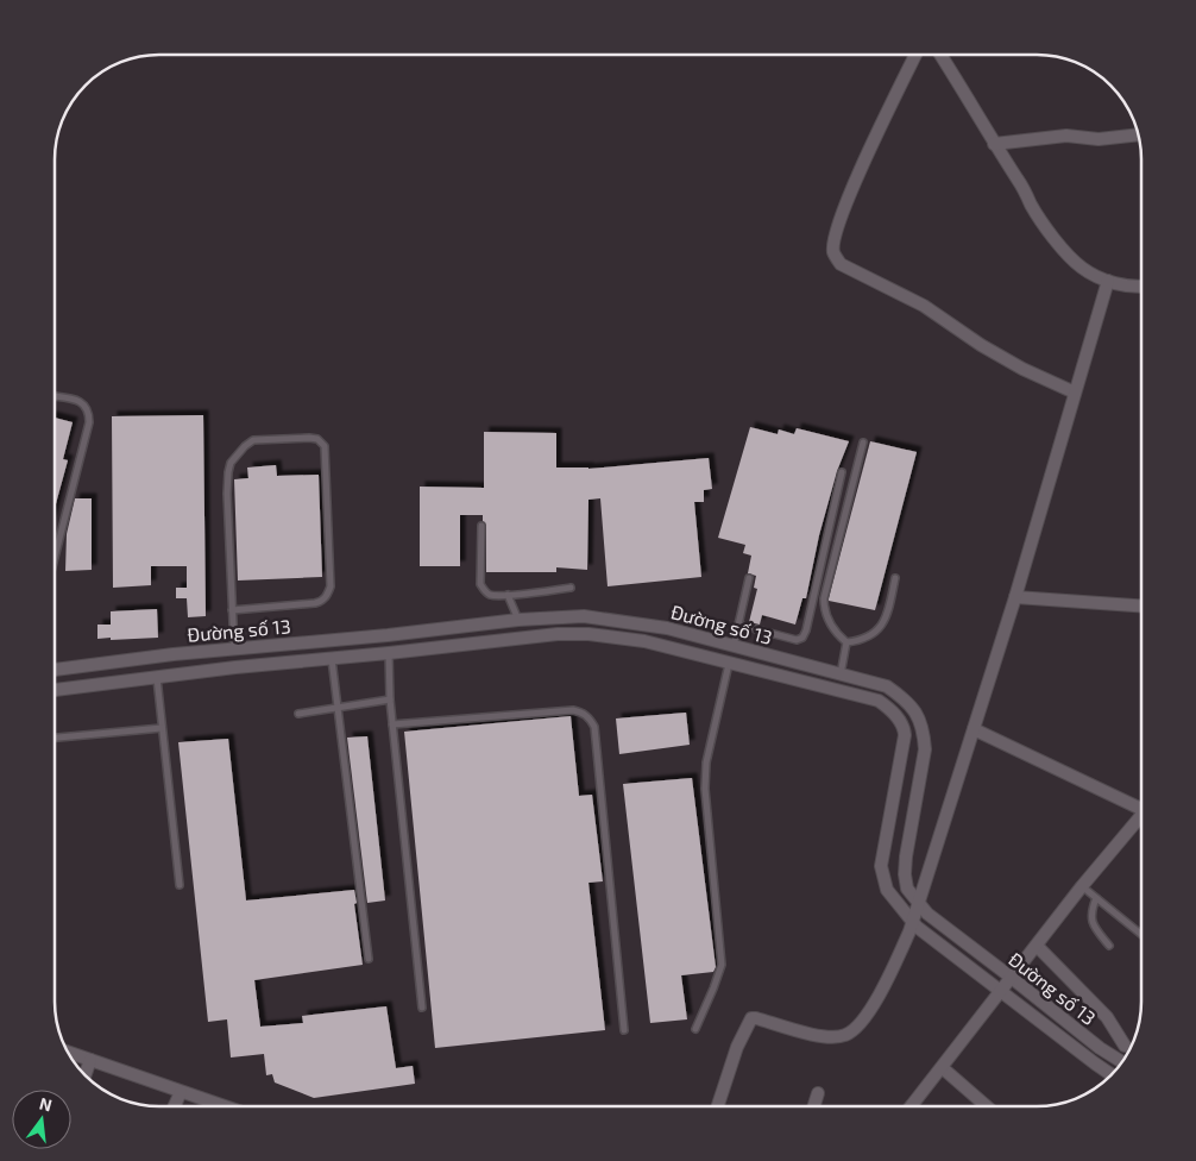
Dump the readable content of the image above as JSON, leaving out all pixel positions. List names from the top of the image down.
{
  "streets": {
    "street": ["Đường số 13"]
  },
  "north": "top"
}
